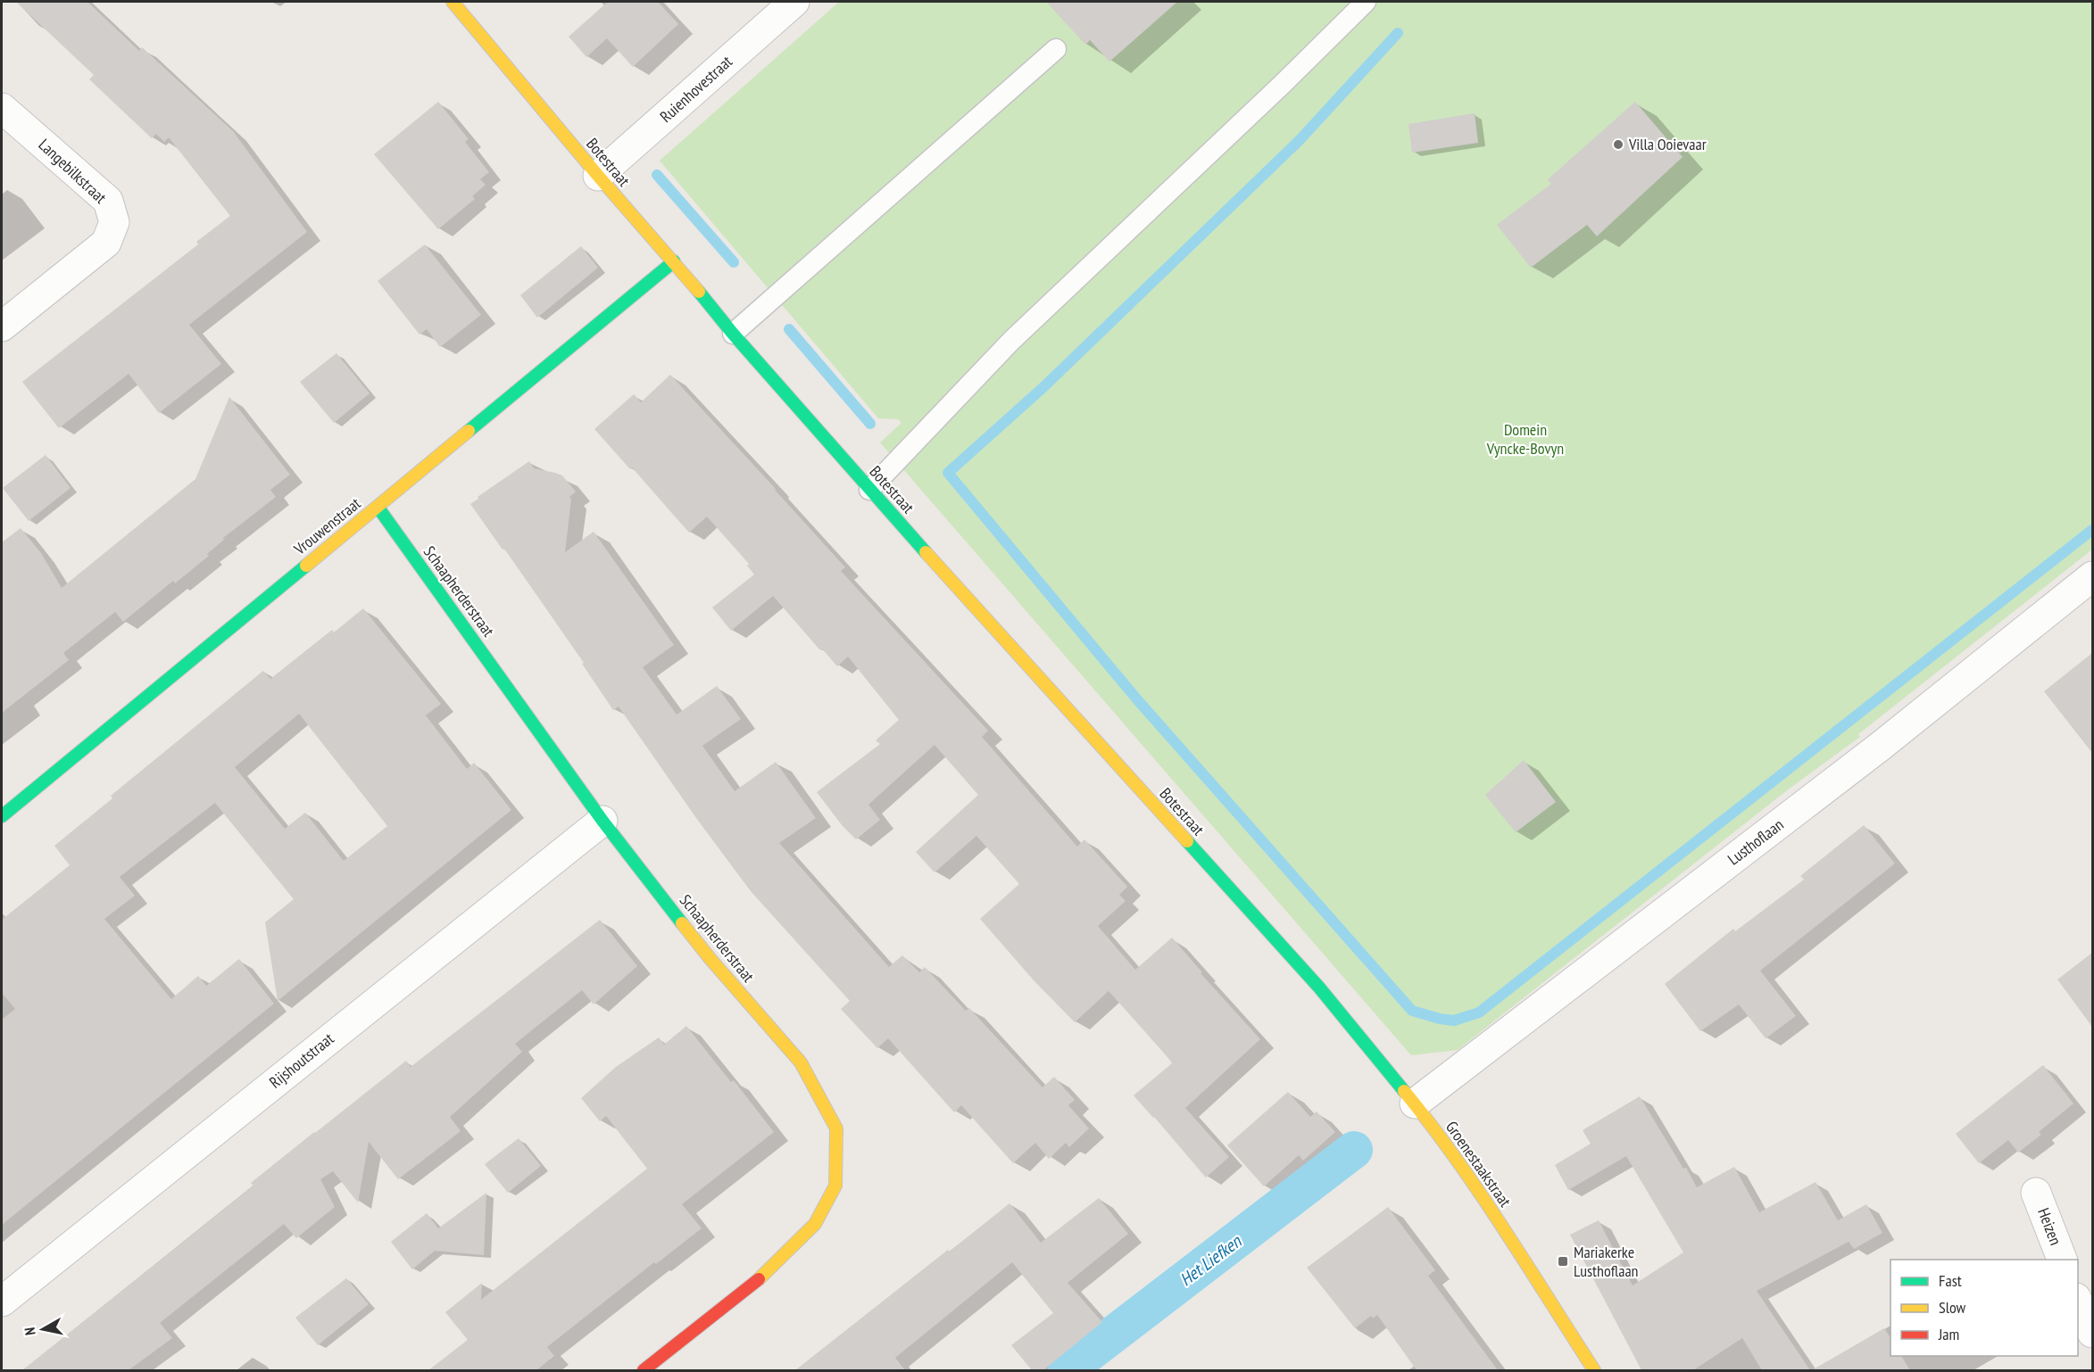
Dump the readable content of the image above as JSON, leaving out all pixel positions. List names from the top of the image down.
{
  "streets": {
    "street": [
      "Ruienhovestraat",
      "Botestraat",
      "Langebilkstraat",
      "Vrouwenstraat",
      "Schaapherderstraat",
      "Lusthoflaan",
      "Rijshoutstraat",
      "Groenestaakstraat",
      "Heizen"
    ]
  },
  "crossings": [
    ["Ruienhovestraat", "Botestraat"],
    ["Botestraat", "Vrouwenstraat"],
    ["Botestraat", "Groenestaakstraat"],
    ["Vrouwenstraat", "Schaapherderstraat"],
    ["Schaapherderstraat", "Rijshoutstraat"],
    ["Lusthoflaan", "Groenestaakstraat"]
  ],
  "water": ["Het Liefken"],
  "parks": ["Domein Vyncke-Bovyn"],
  "places": {
    "other": ["Villa Ooievaar"],
    "transit": ["Mariakerke Lusthoflaan"]
  },
  "legend": ["Fast", "Slow", "Jam"],
  "north": "left"
}
